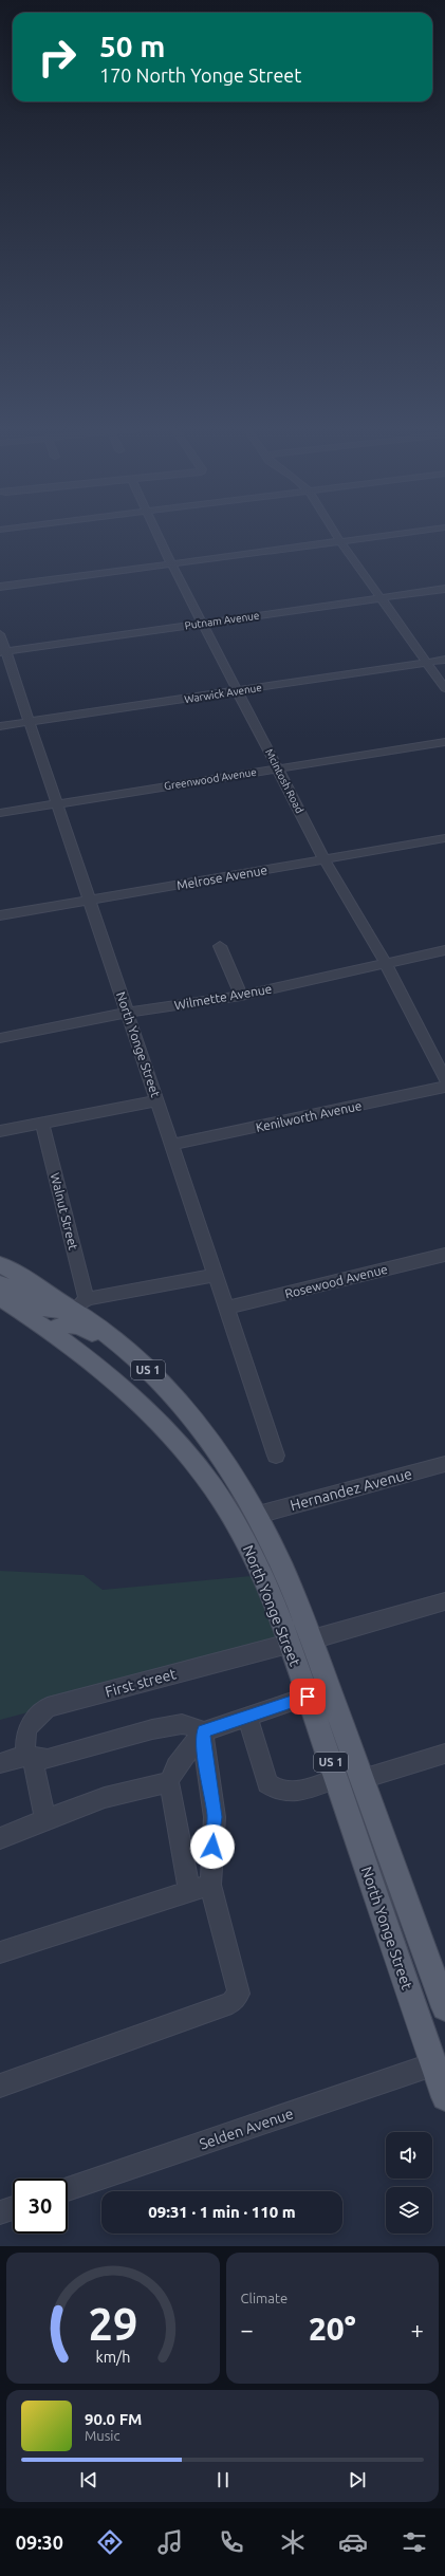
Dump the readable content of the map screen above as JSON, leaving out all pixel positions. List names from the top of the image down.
{
  "streets": {
    "main road": ["North Yonge Street", "US 1"],
    "street": [
      "Putnam Avenue",
      "Warwick Avenue",
      "Greenwood Avenue",
      "McIntosh Road",
      "Melrose Avenue",
      "Wilmette Avenue",
      "Kenilworth Avenue",
      "Walnut Street",
      "Rosewood Avenue",
      "Hernandez Avenue",
      "First street",
      "Selden Avenue"
    ]
  },
  "crossings": [
    ["Putnam Avenue", "McIntosh Road"],
    ["Putnam Avenue", "North Yonge Street"],
    ["Warwick Avenue", "McIntosh Road"],
    ["Warwick Avenue", "North Yonge Street"],
    ["Greenwood Avenue", "McIntosh Road"],
    ["Greenwood Avenue", "North Yonge Street"],
    ["McIntosh Road", "Melrose Avenue"],
    ["McIntosh Road", "Wilmette Avenue"],
    ["Melrose Avenue", "North Yonge Street"],
    ["Wilmette Avenue", "North Yonge Street"],
    ["North Yonge Street", "Kenilworth Avenue"],
    ["North Yonge Street", "Walnut Street"],
    ["North Yonge Street", "Rosewood Avenue"],
    ["North Yonge Street", "Hernandez Avenue"],
    ["North Yonge Street", "First street"],
    ["North Yonge Street", "Selden Avenue"]
  ],
  "page": {
    "turn": ["50 m", "170 North Yonge Street"],
    "limit": "30",
    "trip": "09:31 · 1 min · 110 m",
    "tile": "Climate",
    "heat": ["−", "20°", "+"],
    "song": ["90.0 FM", "Music"],
    "tabs": "09:30",
    "gauge": ["29", "km/h"]
  }
}
